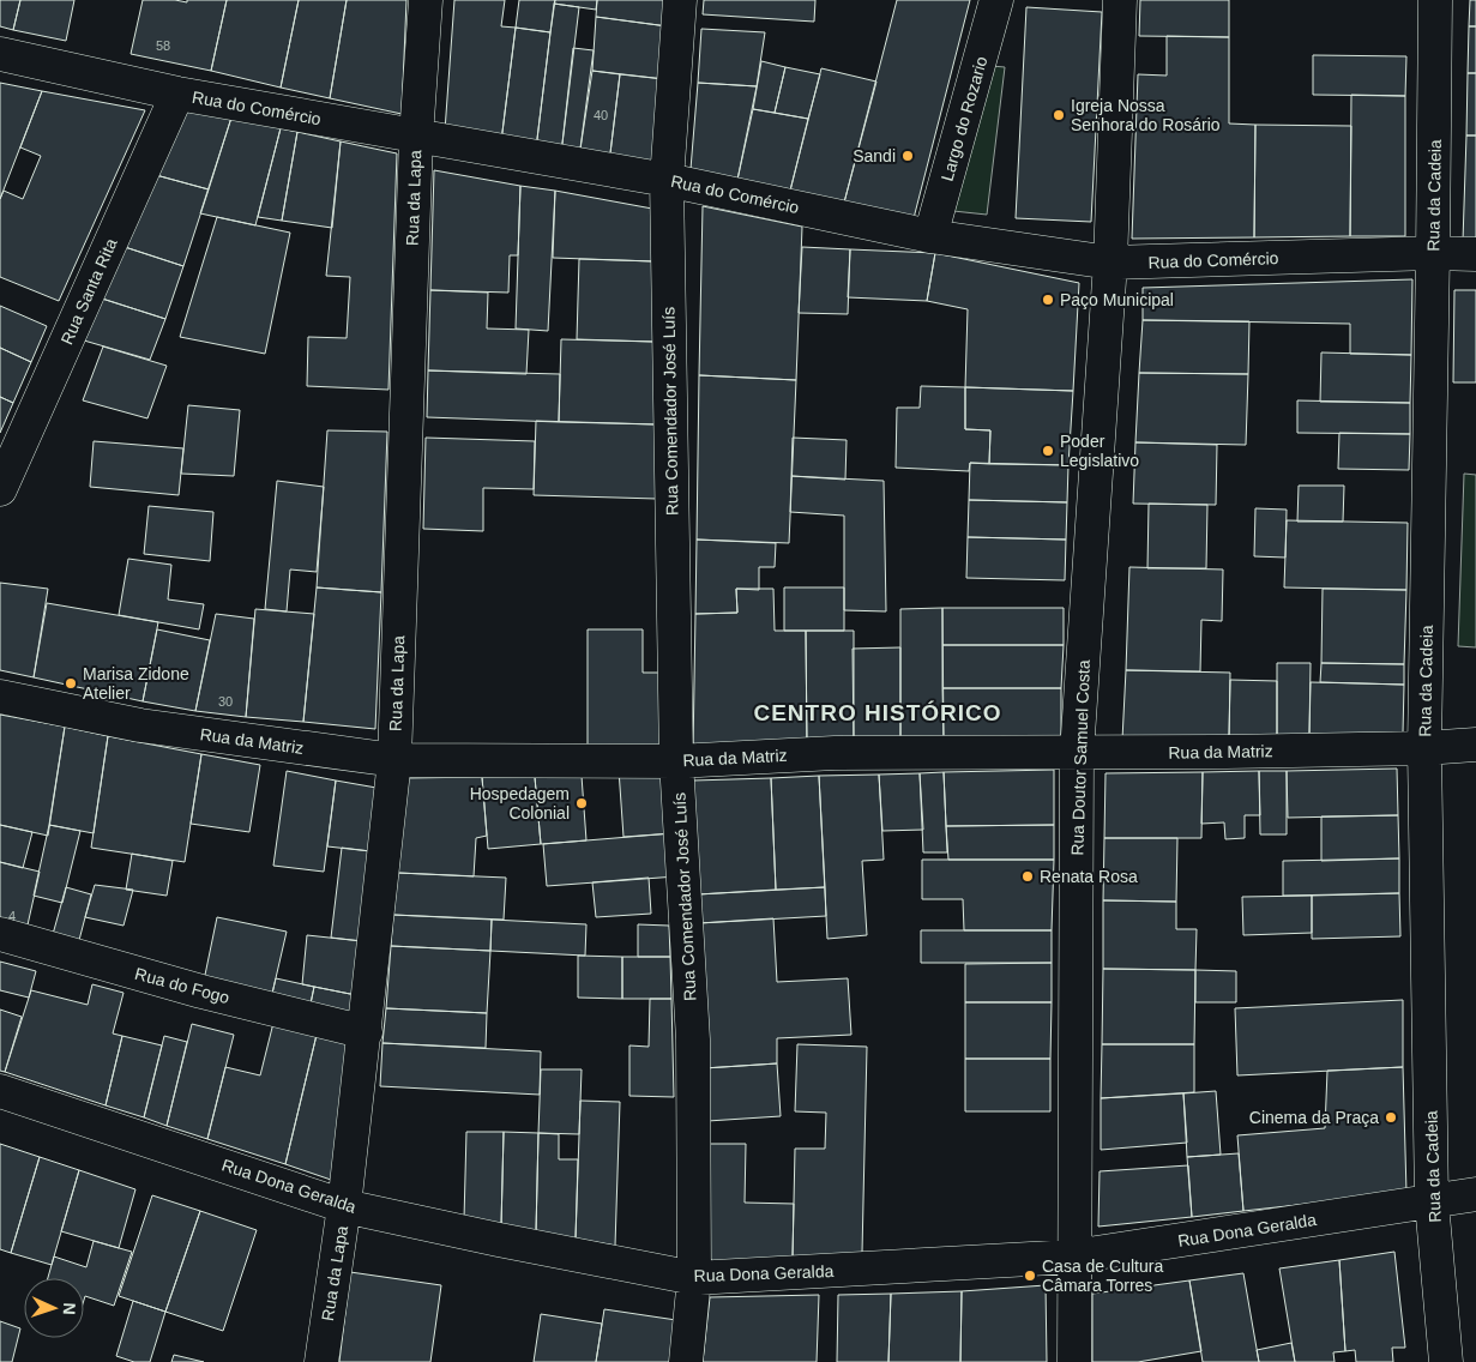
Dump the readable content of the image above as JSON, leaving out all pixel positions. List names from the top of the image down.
{
  "streets": {
    "street": [
      "Rua do Comércio",
      "Largo do Rozario",
      "Rua da Cadeia",
      "Rua da Lapa",
      "Rua Santa Rita",
      "Rua Comendador José Luís",
      "Rua da Matriz",
      "Rua Doutor Samuel Costa",
      "Rua do Fogo",
      "Rua Dona Geralda"
    ]
  },
  "crossings": [
    ["Rua do Comércio", "Largo do Rozario"],
    ["Rua do Comércio", "Rua da Cadeia"],
    ["Rua do Comércio", "Rua da Lapa"],
    ["Rua do Comércio", "Rua Santa Rita"],
    ["Rua do Comércio", "Rua Comendador José Luís"],
    ["Rua do Comércio", "Rua Doutor Samuel Costa"],
    ["Rua da Cadeia", "Rua da Matriz"],
    ["Rua da Cadeia", "Rua Dona Geralda"],
    ["Rua da Lapa", "Rua da Matriz"],
    ["Rua da Lapa", "Rua do Fogo"],
    ["Rua da Lapa", "Rua Dona Geralda"],
    ["Rua Comendador José Luís", "Rua da Matriz"],
    ["Rua Comendador José Luís", "Rua Dona Geralda"],
    ["Rua da Matriz", "Rua Doutor Samuel Costa"],
    ["Rua Doutor Samuel Costa", "Rua Dona Geralda"]
  ],
  "districts": ["CENTRO HISTÓRICO"],
  "places": [
    "Igreja Nossa Senhora do Rosário",
    "Sandi",
    "Paço Municipal",
    "Poder Legislativo",
    "Marisa Zidone Atelier",
    "Hospedagem Colonial",
    "Renata Rosa",
    "Cinema da Praça",
    "Casa de Cultura Câmara Torres"
  ],
  "house_numbers": [
    "58",
    "40",
    "30",
    "4"
  ],
  "north": "right"
}
